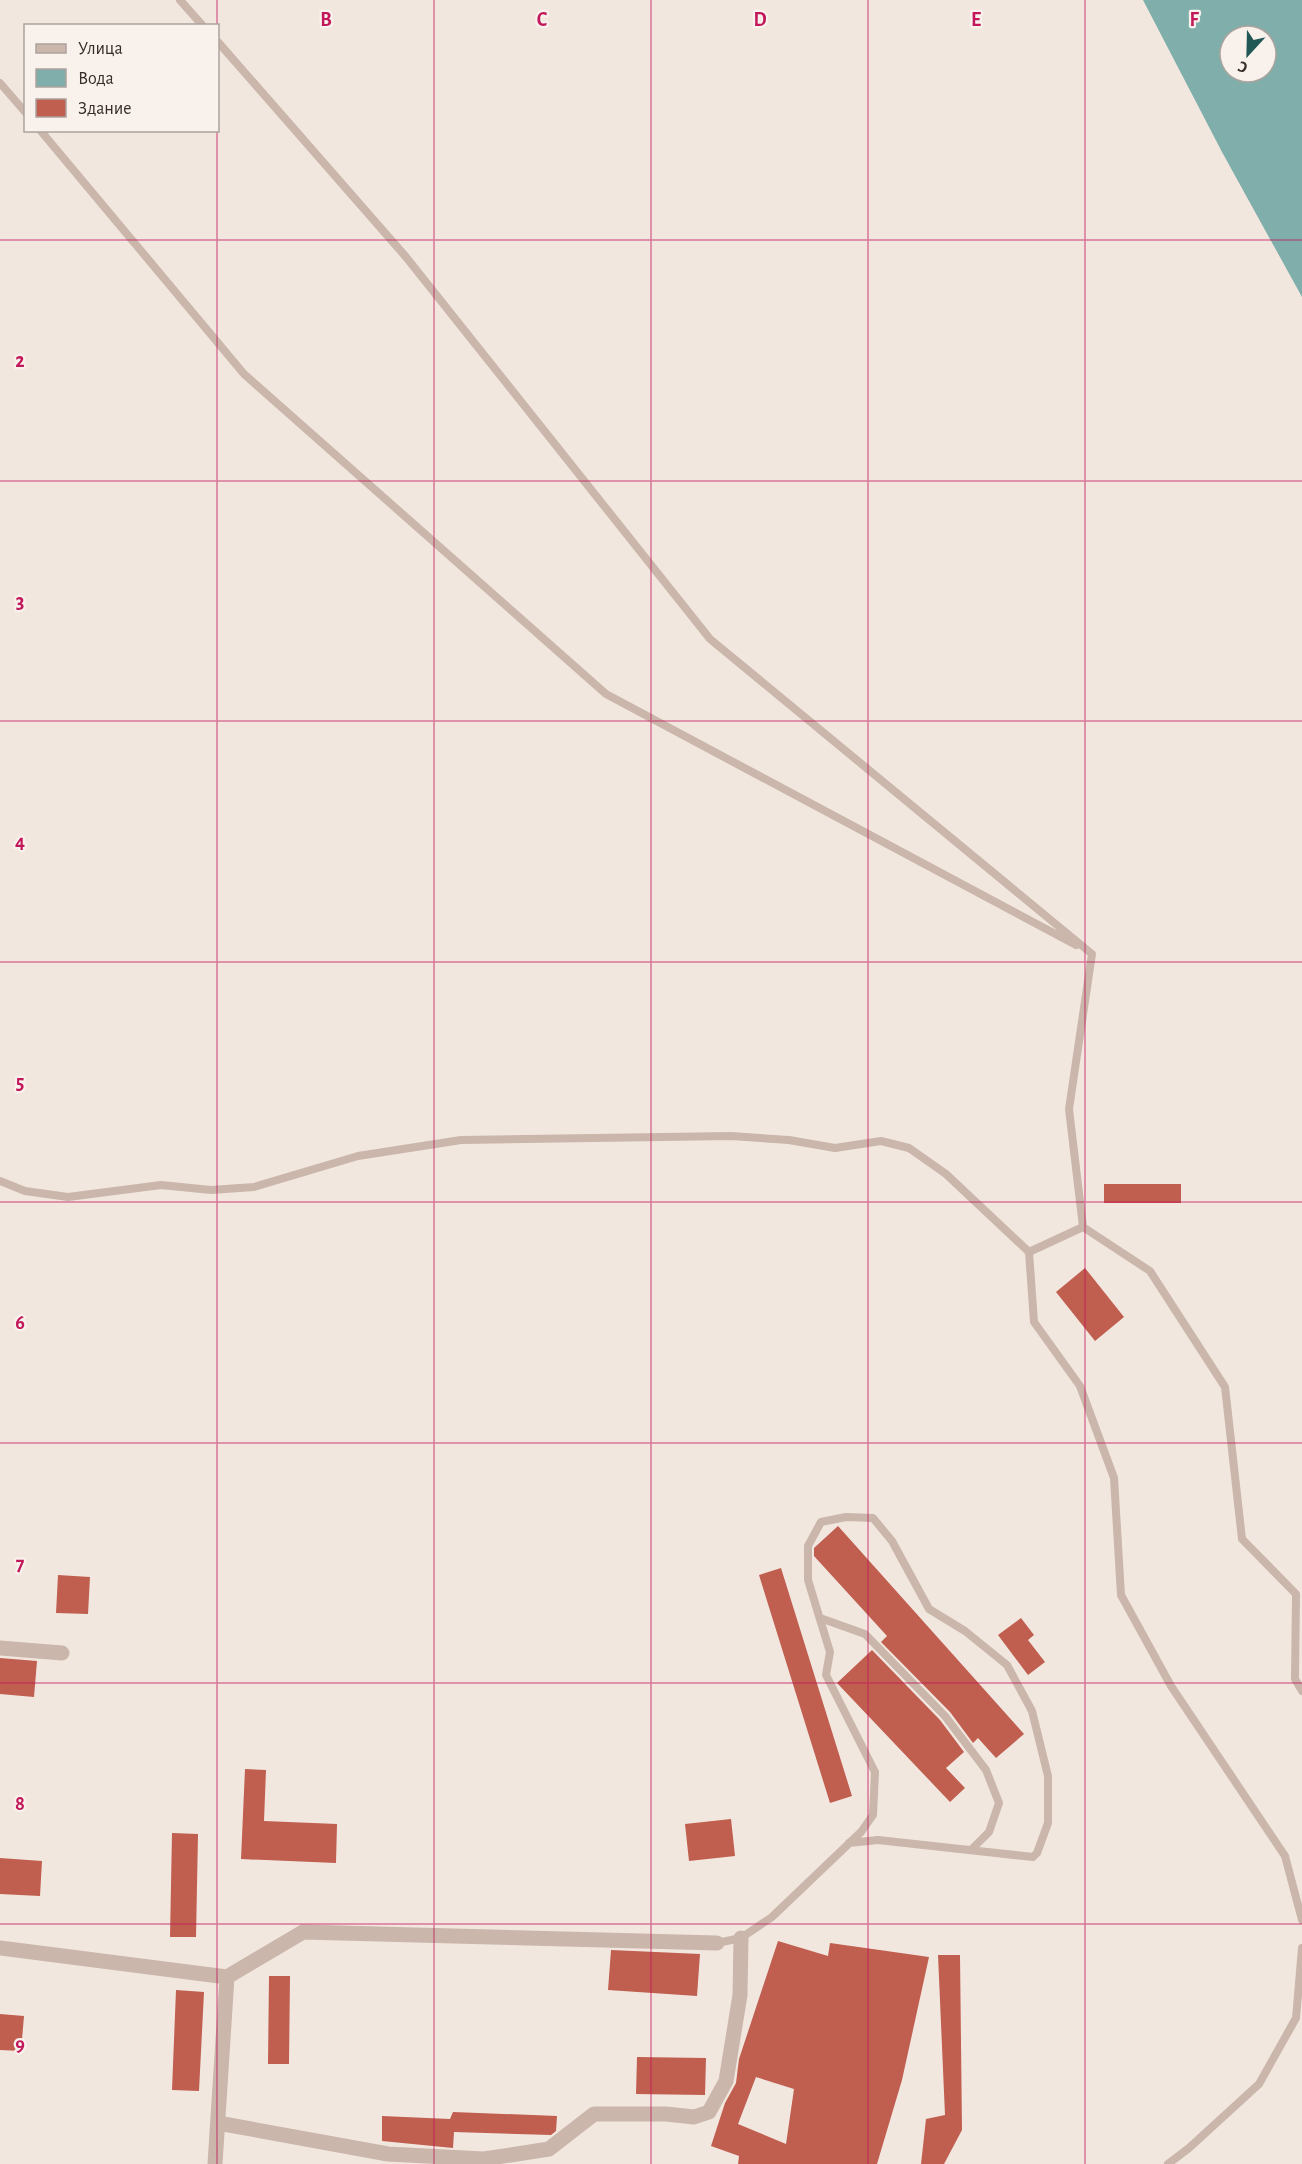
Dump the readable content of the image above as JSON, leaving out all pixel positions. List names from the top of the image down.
{
  "legend": ["Улица", "Вода", "Здание"],
  "north": "bottom",
  "grid": {
    "columns": [
      "B",
      "C",
      "D",
      "E",
      "F"
    ],
    "rows": [
      "2",
      "3",
      "4",
      "5",
      "6",
      "7",
      "8",
      "9"
    ]
  }
}
